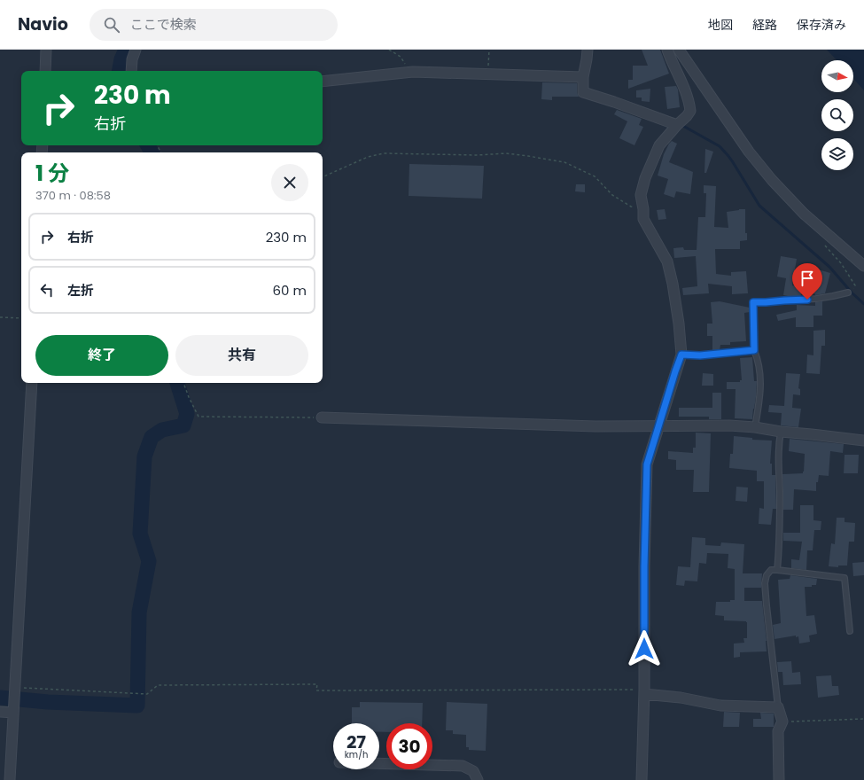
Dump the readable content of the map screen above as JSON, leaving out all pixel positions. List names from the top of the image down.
{
  "north": "right",
  "page": {
    "header": "Navio",
    "search": "ここで検索",
    "nav": ["地図", "経路", "保存済み"],
    "turn": ["230 m", "右折"],
    "heading": ["1 分", "370 m · 08:58"],
    "list": [
      {
        "name": "右折",
        "value": "230 m"
      },
      {
        "name": "左折",
        "value": "60 m"
      }
    ],
    "buttons": ["終了", "共有"],
    "speed": "27 km/h",
    "limit": "30"
  }
}
